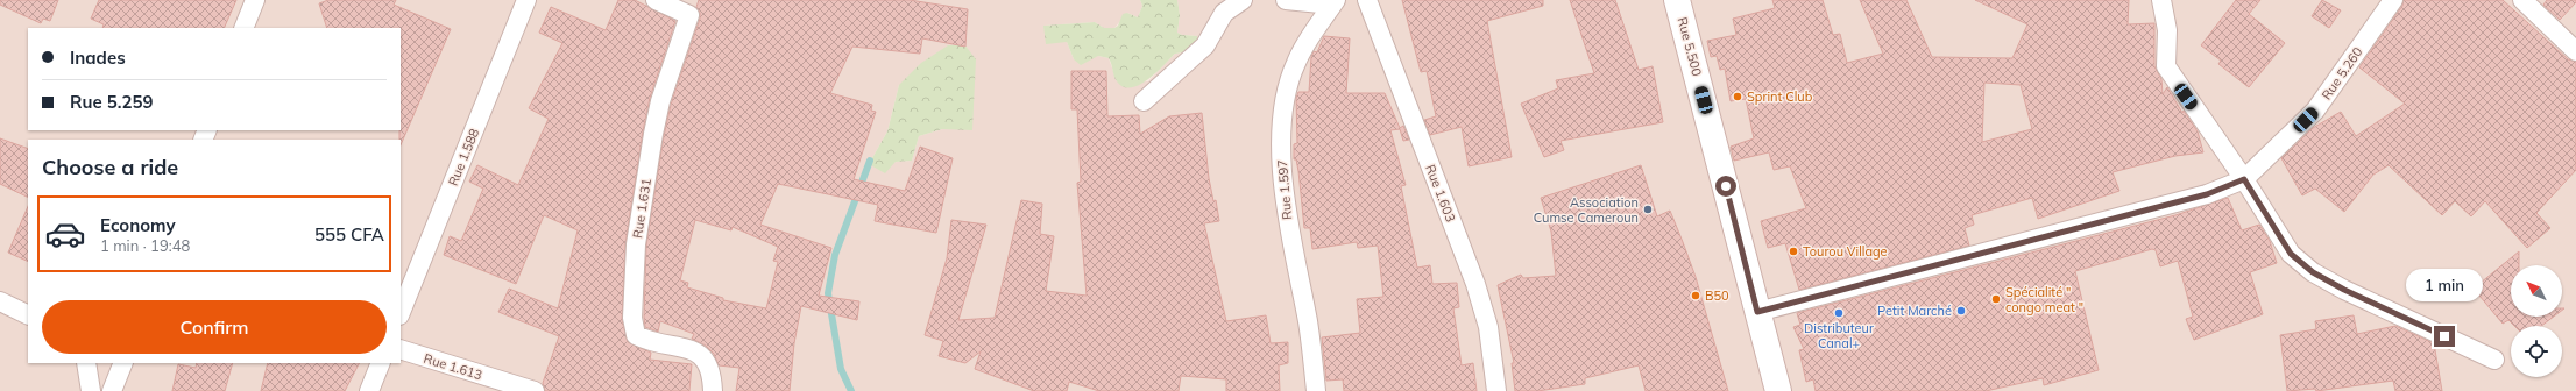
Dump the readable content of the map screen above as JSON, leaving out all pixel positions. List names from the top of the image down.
{
  "streets": {
    "main road": ["Rue 5.500"],
    "street": [
      "Rue 5.260",
      "Rue 1.588",
      "Rue 1.597",
      "Rue 1.603",
      "Rue 1.631",
      "Rue 1.613"
    ]
  },
  "crossings": [
    ["Rue 5.500", "Rue 5.260"]
  ],
  "places": [
    "Sprint Club",
    "Association Cumse Cameroun",
    "Tourou Village",
    "B50",
    "Spécialité \" congo meat \"",
    "Petit Marché",
    "Distributeur Canal+"
  ],
  "north": "top left",
  "page": {
    "banner": ["Inades", "Rue 5.259"],
    "heading": "Choose a ride",
    "list": [
      {
        "name": "Economy",
        "note": "1 min · 19:48",
        "value": "555 CFA"
      }
    ],
    "bubble": "1 min",
    "buttons": "Confirm"
  }
}
